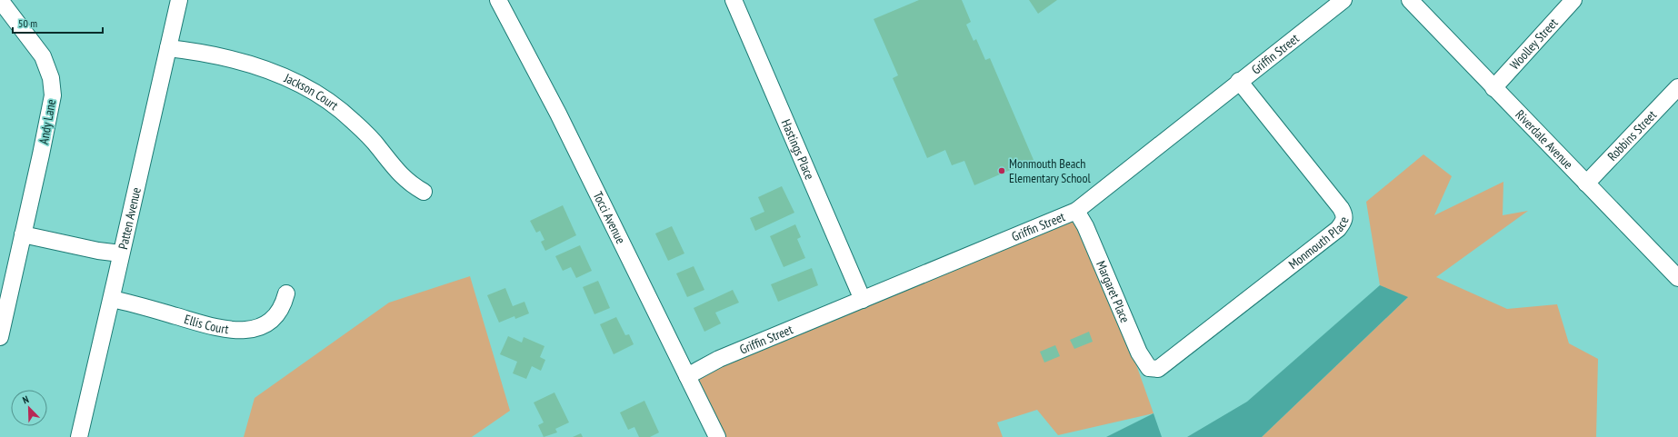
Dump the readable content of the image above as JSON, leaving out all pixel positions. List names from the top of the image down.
{
  "streets": {
    "street": [
      "Woolley Street",
      "Griffin Street",
      "Jackson Court",
      "Andy Lane",
      "Robbins Street",
      "Riverdale Avenue",
      "Hastings Place",
      "Patten Avenue",
      "Tocci Avenue",
      "Monmouth Place",
      "Margaret Place",
      "Ellis Court"
    ]
  },
  "crossings": [
    ["Woolley Street", "Riverdale Avenue"],
    ["Griffin Street", "Hastings Place"],
    ["Griffin Street", "Tocci Avenue"],
    ["Griffin Street", "Monmouth Place"],
    ["Griffin Street", "Margaret Place"],
    ["Jackson Court", "Patten Avenue"],
    ["Robbins Street", "Riverdale Avenue"],
    ["Patten Avenue", "Ellis Court"],
    ["Monmouth Place", "Margaret Place"]
  ],
  "places": ["Monmouth Beach Elementary School"],
  "scale_bar": "50 m",
  "north": "top left"
}
